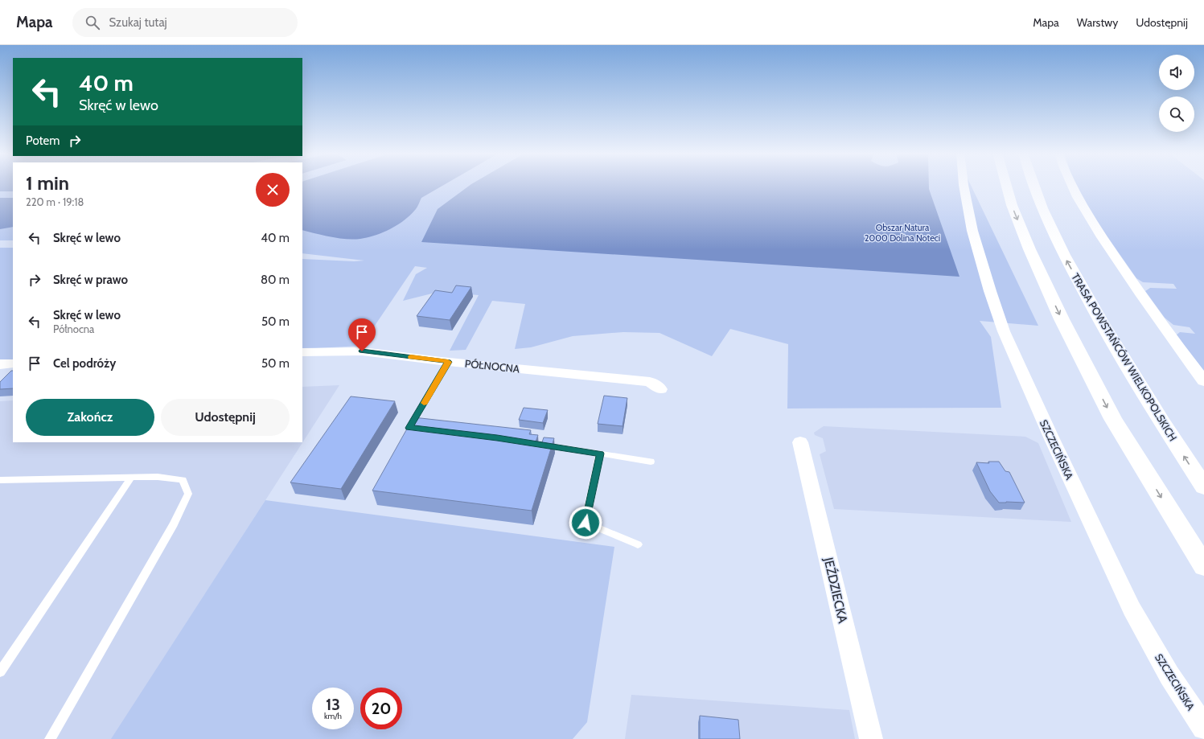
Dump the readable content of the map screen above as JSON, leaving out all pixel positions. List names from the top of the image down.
{
  "streets": {
    "highway": ["TRASA POWSTAŃCÓW WIELKOPOLSKICH"],
    "street": ["PÓŁNOCNA", "SZCZECIŃSKA", "JEŹDZIECKA"]
  },
  "parks": ["Obszar Natura 2000 Dolina Noteci"],
  "page": {
    "header": "Mapa",
    "search": "Szukaj tutaj",
    "nav": ["Mapa", "Warstwy", "Udostępnij"],
    "turn": ["40 m", "Skręć w lewo"],
    "then": "Potem",
    "heading": ["1 min", "220 m · 19:18"],
    "list": [
      {
        "name": "Skręć w lewo",
        "value": "40 m"
      },
      {
        "name": "Skręć w prawo",
        "value": "80 m"
      },
      {
        "name": "Skręć w lewo",
        "note": "Północna",
        "value": "50 m"
      },
      {
        "name": "Cel podróży",
        "value": "50 m"
      }
    ],
    "buttons": ["Zakończ", "Udostępnij"],
    "speed": "13 km/h",
    "limit": "20"
  }
}
